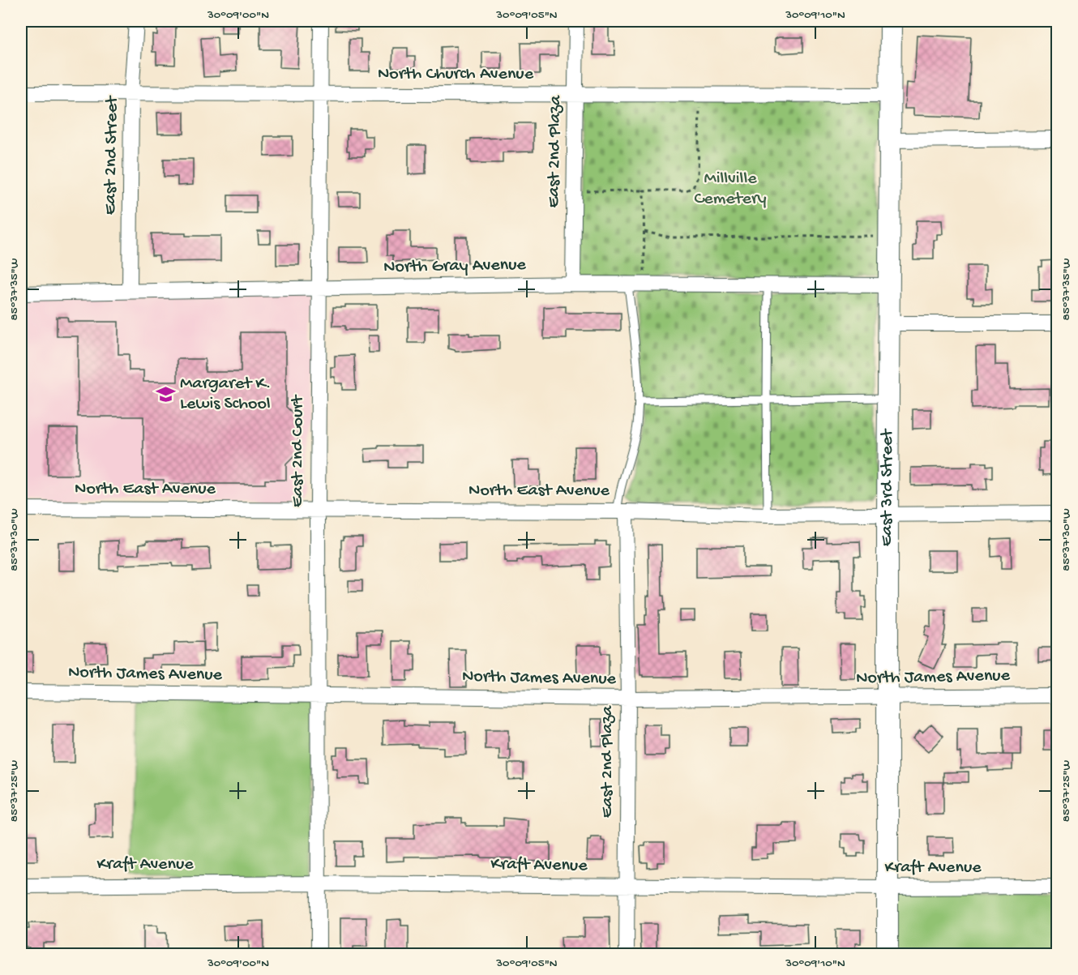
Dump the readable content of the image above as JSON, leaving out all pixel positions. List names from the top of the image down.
{
  "streets": {
    "street": [
      "North Church Avenue",
      "East 2nd Plaza",
      "East 2nd Street",
      "North Gray Avenue",
      "East 2nd Court",
      "East 3rd Street",
      "North East Avenue",
      "North James Avenue",
      "Kraft Avenue"
    ]
  },
  "crossings": [
    ["North Church Avenue", "East 2nd Plaza"],
    ["North Church Avenue", "East 2nd Street"],
    ["North Church Avenue", "East 2nd Court"],
    ["North Church Avenue", "East 3rd Street"],
    ["East 2nd Plaza", "North Gray Avenue"],
    ["East 2nd Plaza", "North East Avenue"],
    ["East 2nd Plaza", "North James Avenue"],
    ["East 2nd Plaza", "Kraft Avenue"],
    ["East 2nd Street", "North Gray Avenue"],
    ["North Gray Avenue", "East 2nd Court"],
    ["North Gray Avenue", "East 3rd Street"],
    ["East 2nd Court", "North East Avenue"],
    ["East 2nd Court", "North James Avenue"],
    ["East 2nd Court", "Kraft Avenue"],
    ["East 3rd Street", "North East Avenue"],
    ["East 3rd Street", "North James Avenue"],
    ["East 3rd Street", "Kraft Avenue"]
  ],
  "parks": ["Millville Cemetery"],
  "places": {
    "school or university": ["Margaret K. Lewis School"]
  },
  "coordinates": [
    "30°09'00\"N",
    "30°09'05\"N",
    "30°09'10\"N",
    "85°37'35\"W",
    "85°37'30\"W",
    "85°37'25\"W"
  ]
}
